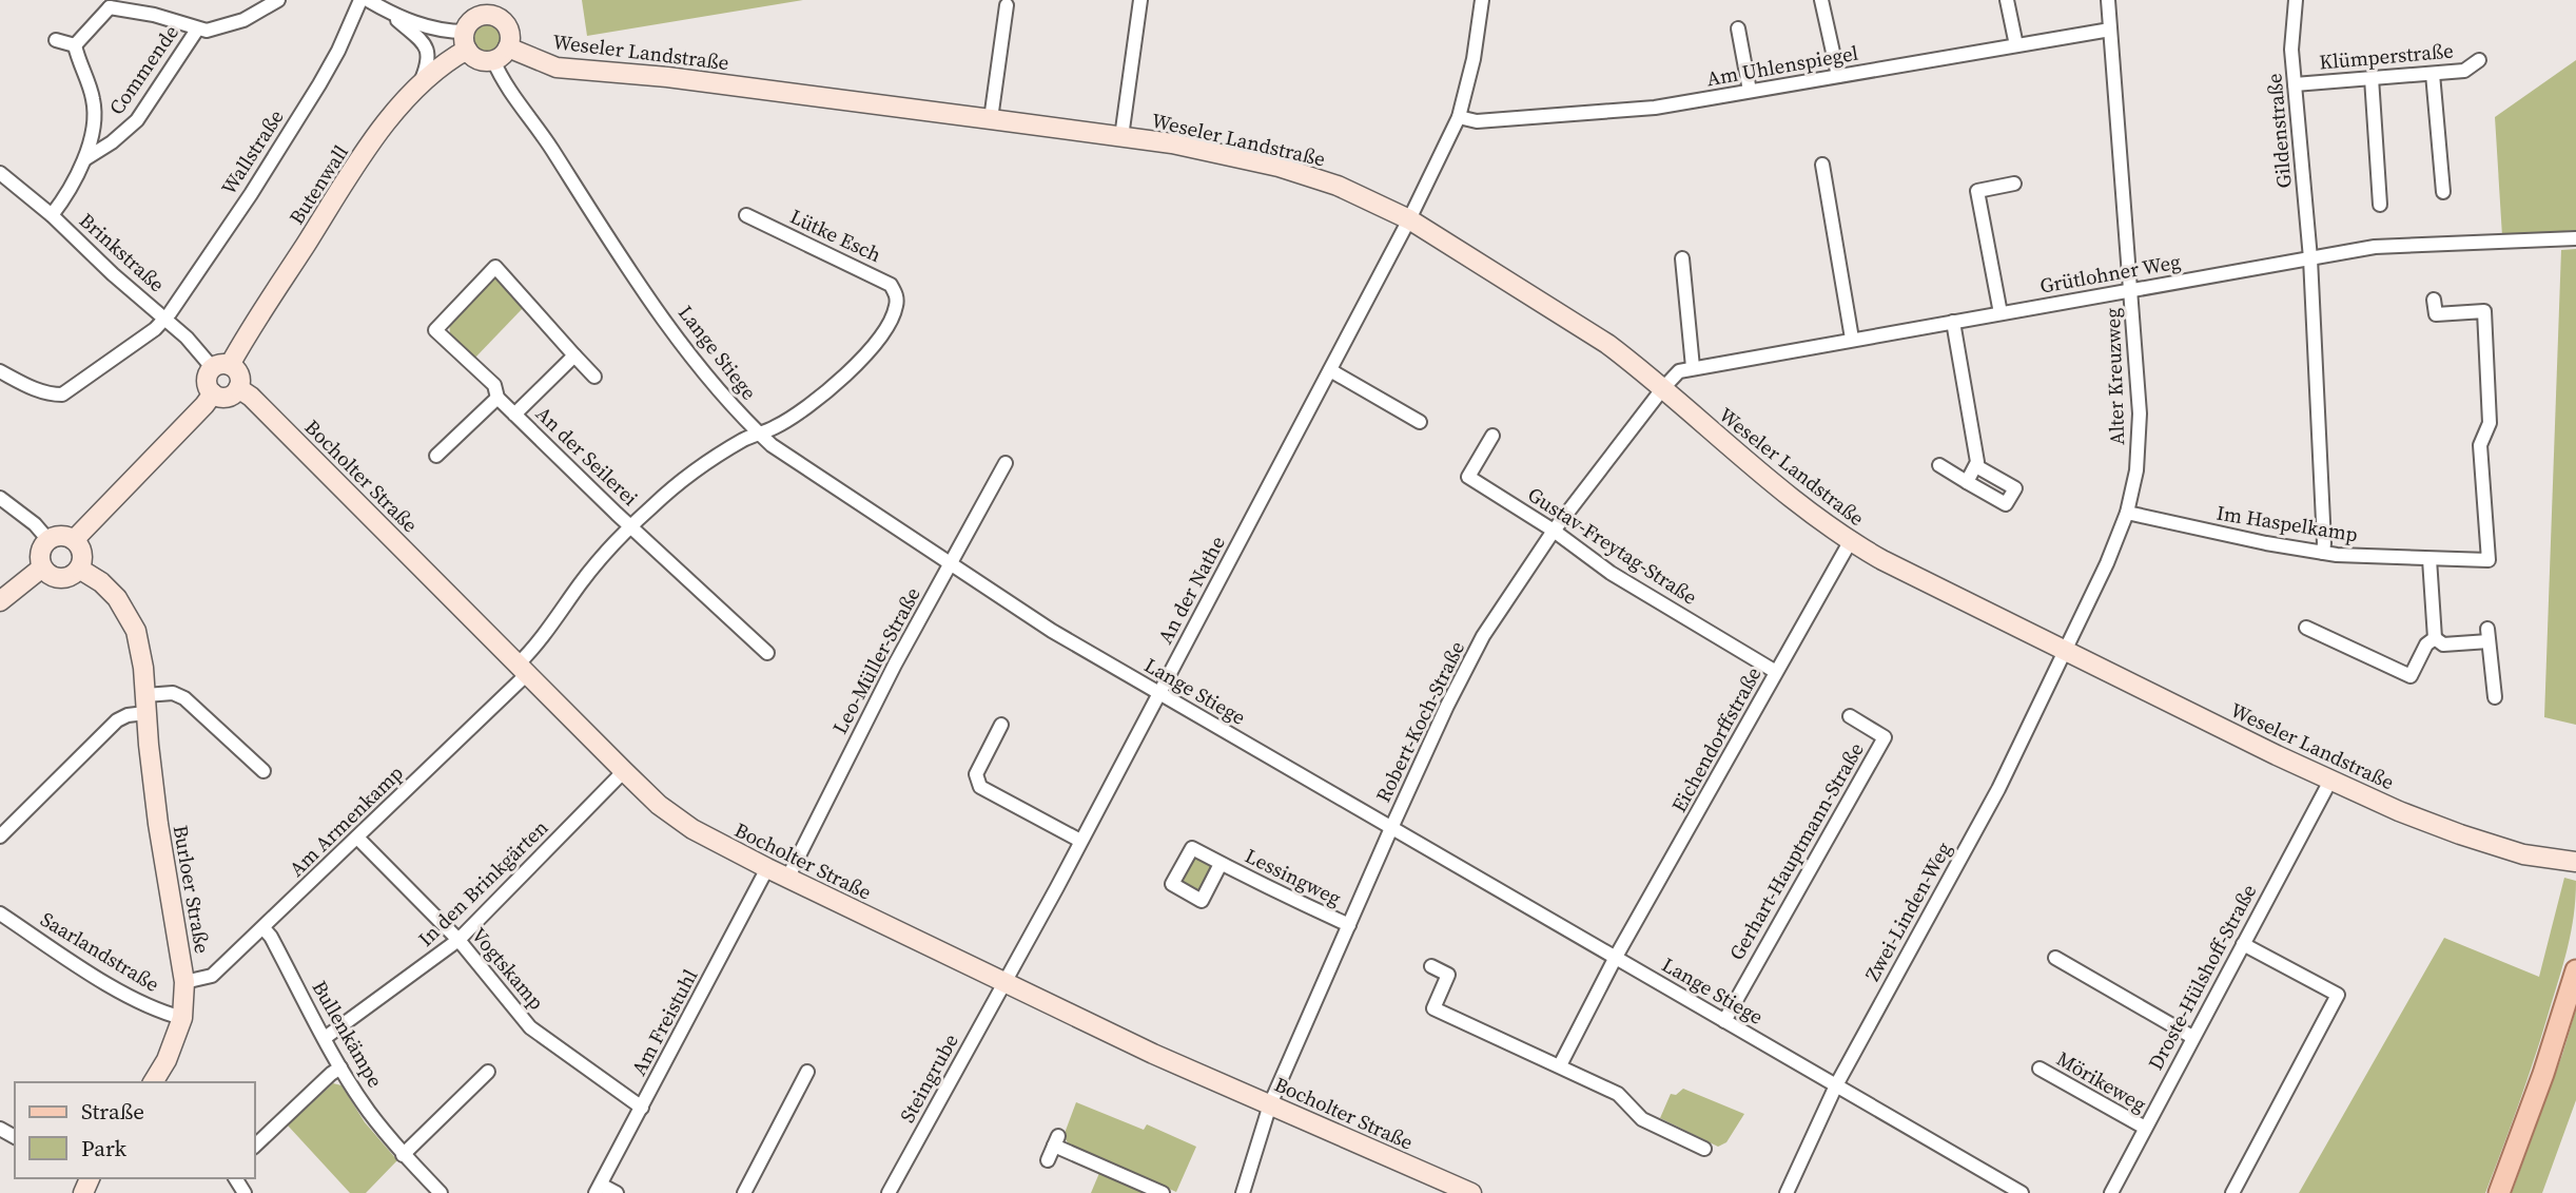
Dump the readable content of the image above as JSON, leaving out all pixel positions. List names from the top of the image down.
{
  "streets": {
    "street": [
      "Weseler Landstraße",
      "Klümperstraße",
      "Am Uhlenspiegel",
      "Commende",
      "Gildenstraße",
      "Wallstraße",
      "Butenwall",
      "Lütke Esch",
      "Brinkstraße",
      "Grütlohner Weg",
      "Lange Stiege",
      "Alter Kreuzweg",
      "An der Seilerei",
      "Bocholter Straße",
      "Im Haspelkamp",
      "Gustav-Freytag-Straße",
      "An der Nathe",
      "Leo-Müller-Straße",
      "Robert-Koch-Straße",
      "Eichendorffstraße",
      "Am Armenkamp",
      "Gerhart-Hauptmann-Straße",
      "Lessingweg",
      "In den Brinkgärten",
      "Burloer Straße",
      "Zwei-Linden-Weg",
      "Saarlandstraße",
      "Vogtskamp",
      "Droste-Hülshoff-Straße",
      "Am Freistuhl",
      "Bullenkämpe",
      "Steingrube",
      "Mörikeweg"
    ]
  },
  "crossings": [
    ["Weseler Landstraße", "Butenwall"],
    ["Weseler Landstraße", "Grütlohner Weg"],
    ["Weseler Landstraße", "Lange Stiege"],
    ["Weseler Landstraße", "Alter Kreuzweg"],
    ["Weseler Landstraße", "An der Nathe"],
    ["Weseler Landstraße", "Robert-Koch-Straße"],
    ["Weseler Landstraße", "Eichendorffstraße"],
    ["Weseler Landstraße", "Zwei-Linden-Weg"],
    ["Weseler Landstraße", "Droste-Hülshoff-Straße"],
    ["Klümperstraße", "Gildenstraße"],
    ["Am Uhlenspiegel", "Alter Kreuzweg"],
    ["Am Uhlenspiegel", "An der Nathe"],
    ["Gildenstraße", "Grütlohner Weg"],
    ["Gildenstraße", "Im Haspelkamp"],
    ["Wallstraße", "Brinkstraße"],
    ["Butenwall", "Brinkstraße"],
    ["Butenwall", "Lange Stiege"],
    ["Butenwall", "Bocholter Straße"],
    ["Lütke Esch", "Lange Stiege"],
    ["Lütke Esch", "An der Seilerei"],
    ["Lütke Esch", "Bocholter Straße"],
    ["Lütke Esch", "Am Armenkamp"],
    ["Brinkstraße", "Bocholter Straße"],
    ["Grütlohner Weg", "Alter Kreuzweg"],
    ["Grütlohner Weg", "Robert-Koch-Straße"],
    ["Lange Stiege", "An der Nathe"],
    ["Lange Stiege", "Leo-Müller-Straße"],
    ["Lange Stiege", "Robert-Koch-Straße"],
    ["Lange Stiege", "Eichendorffstraße"],
    ["Lange Stiege", "Gerhart-Hauptmann-Straße"],
    ["Lange Stiege", "Zwei-Linden-Weg"],
    ["Alter Kreuzweg", "Im Haspelkamp"],
    ["Alter Kreuzweg", "Zwei-Linden-Weg"],
    ["Bocholter Straße", "An der Nathe"],
    ["Bocholter Straße", "Leo-Müller-Straße"],
    ["Bocholter Straße", "Robert-Koch-Straße"],
    ["Bocholter Straße", "Am Armenkamp"],
    ["Bocholter Straße", "In den Brinkgärten"],
    ["Bocholter Straße", "Am Freistuhl"],
    ["Bocholter Straße", "Steingrube"],
    ["Gustav-Freytag-Straße", "Robert-Koch-Straße"],
    ["Gustav-Freytag-Straße", "Eichendorffstraße"],
    ["An der Nathe", "Steingrube"],
    ["Robert-Koch-Straße", "Lessingweg"],
    ["Am Armenkamp", "Burloer Straße"],
    ["Am Armenkamp", "Vogtskamp"],
    ["Am Armenkamp", "Bullenkämpe"],
    ["In den Brinkgärten", "Vogtskamp"],
    ["In den Brinkgärten", "Bullenkämpe"],
    ["Burloer Straße", "Saarlandstraße"],
    ["Vogtskamp", "Am Freistuhl"],
    ["Droste-Hülshoff-Straße", "Mörikeweg"]
  ],
  "legend": ["Straße", "Park"]
}
